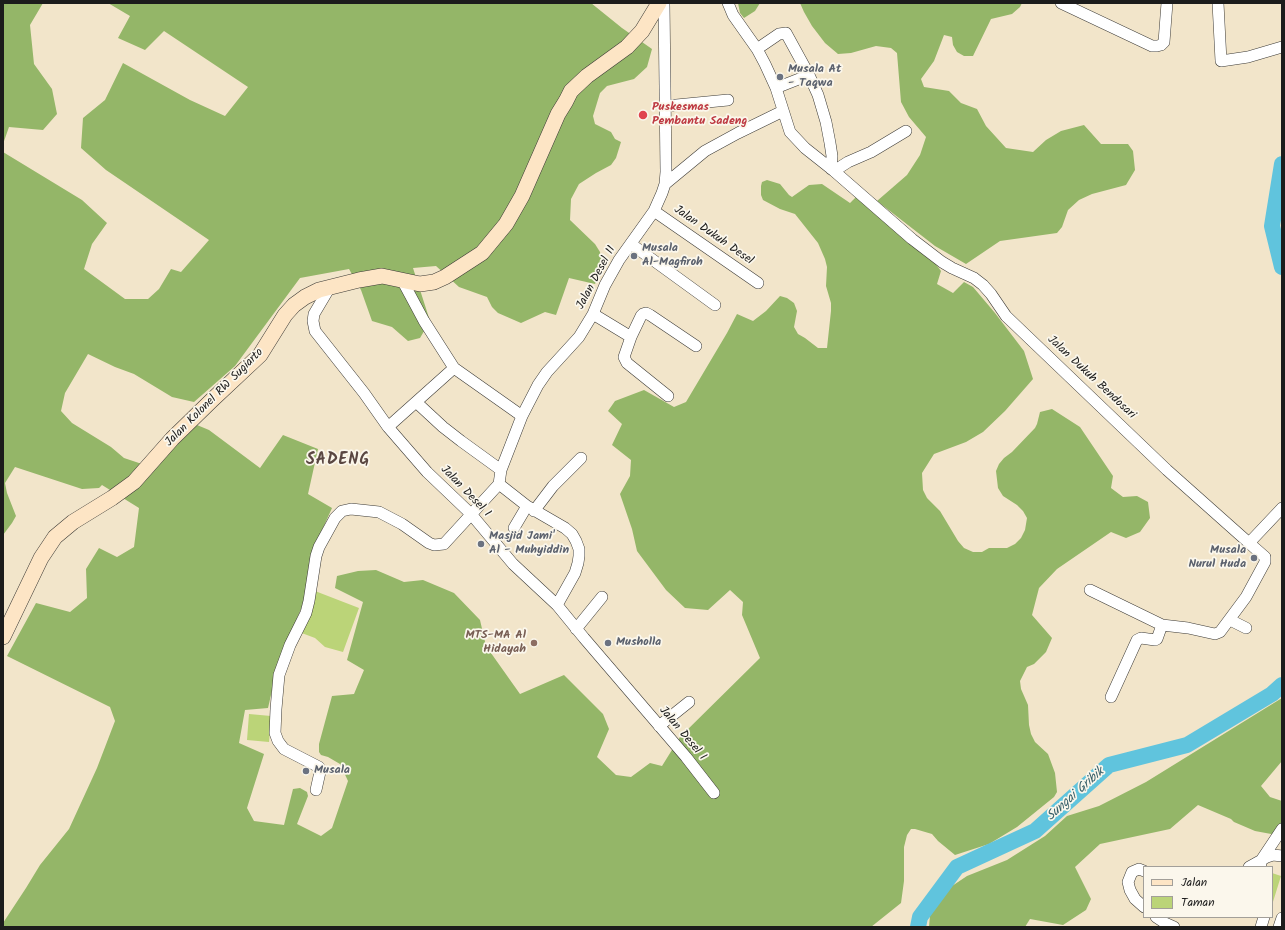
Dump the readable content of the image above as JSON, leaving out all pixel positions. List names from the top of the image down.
{
  "streets": {
    "main road": ["Jalan Kolonel RW Sugiarto"],
    "street": [
      "Jalan Dukuh Desel",
      "Jalan Desel II",
      "Jalan Dukuh Bendosari",
      "Jalan Desel I"
    ]
  },
  "crossings": [
    ["Jalan Dukuh Desel", "Jalan Desel II"],
    ["Jalan Kolonel RW Sugiarto", "Jalan Desel I"]
  ],
  "districts": ["SADENG"],
  "water": ["Sungai Gribik"],
  "places": [
    "Musala At - Taqwa",
    "Puskesmas Pembantu Sadeng",
    "Musala Al-Magfiroh",
    "Masjid Jami' Al - Muhyiddin",
    "Musala Nurul Huda",
    "MTS-MA Al Hidayah",
    "Musholla",
    "Musala"
  ],
  "legend": ["Jalan", "Taman"]
}
